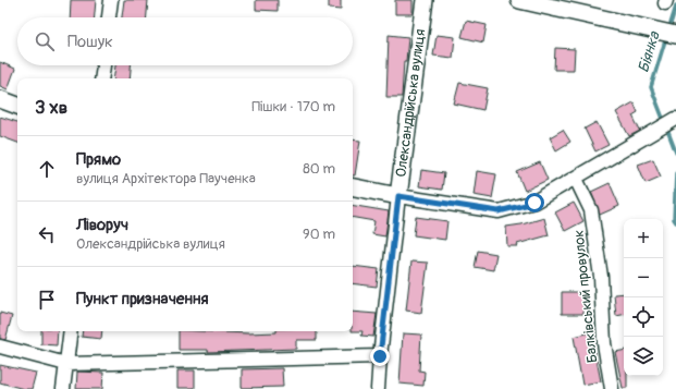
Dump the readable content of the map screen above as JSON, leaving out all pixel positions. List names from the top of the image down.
{
  "streets": {
    "street": ["Олександрійська вулиця", "Балківський провулок"]
  },
  "water": ["Біянка"],
  "page": {
    "search": "Пошук",
    "heading": ["3 хв", "Пішки · 170 m"],
    "list": [
      ["Прямо", "вулиця Архітектора Паученка", "80 m"],
      ["Ліворуч", "Олександрійська вулиця", "90 m"],
      "Пункт призначення"
    ],
    "map_buttons": ["+", "−"]
  }
}
